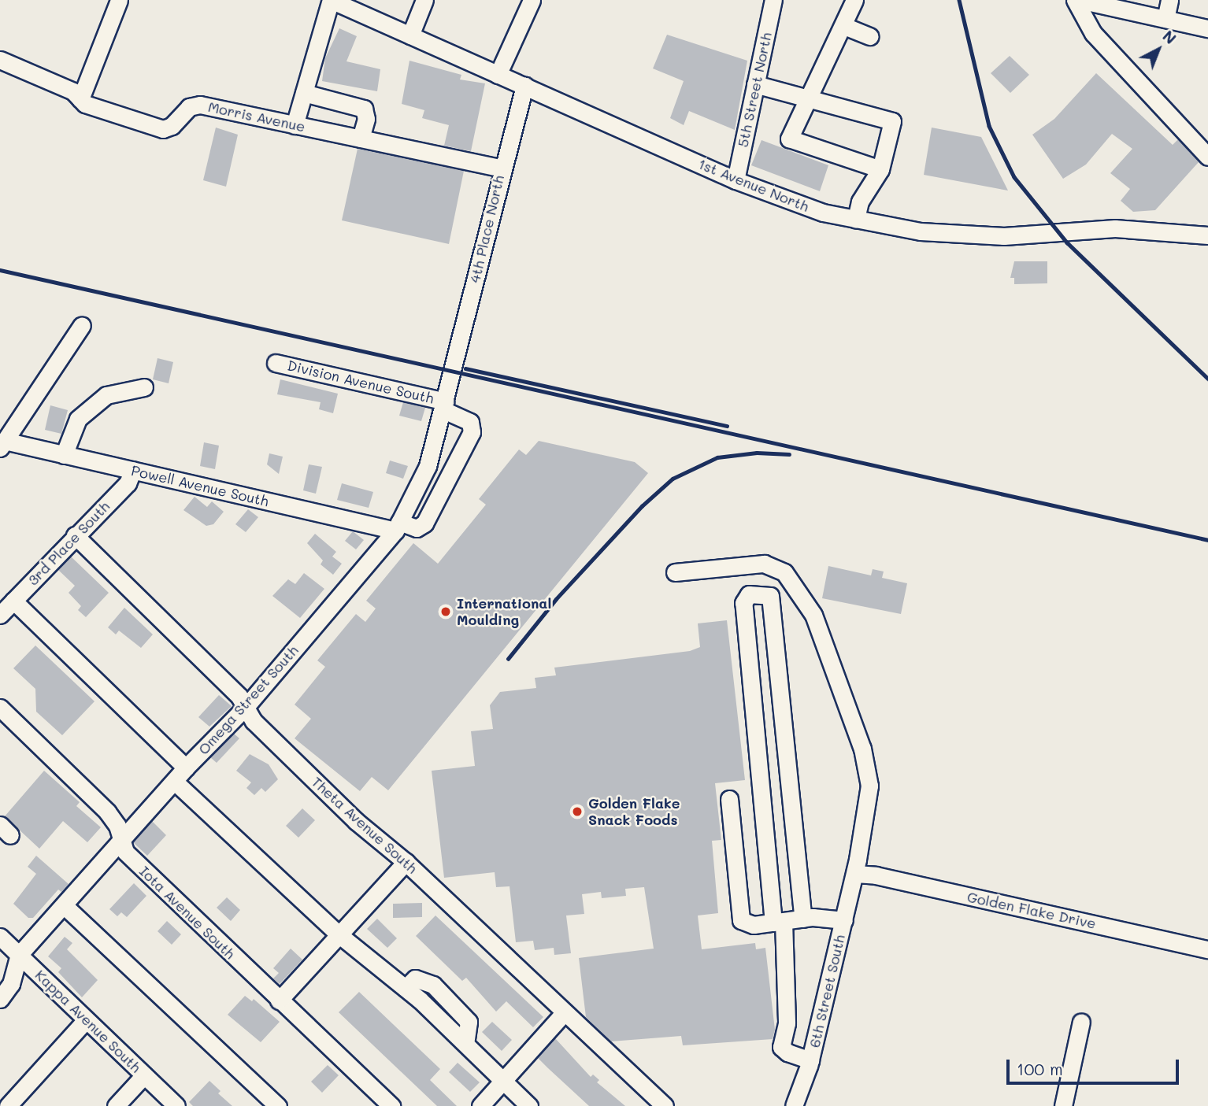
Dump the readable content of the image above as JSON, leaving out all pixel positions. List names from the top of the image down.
{
  "streets": {
    "street": [
      "5th Street North",
      "Morris Avenue",
      "1st Avenue North",
      "4th Place North",
      "Division Avenue South",
      "Powell Avenue South",
      "3rd Place South",
      "Omega Street South",
      "Theta Avenue South",
      "Golden Flake Drive",
      "Iota Avenue South",
      "6th Street South",
      "Kappa Avenue South"
    ]
  },
  "crossings": [
    ["5th Street North", "1st Avenue North"],
    ["Morris Avenue", "4th Place North"],
    ["1st Avenue North", "4th Place North"],
    ["4th Place North", "Omega Street South"],
    ["Division Avenue South", "Powell Avenue South"],
    ["Division Avenue South", "Omega Street South"],
    ["Powell Avenue South", "3rd Place South"],
    ["Powell Avenue South", "Omega Street South"],
    ["3rd Place South", "Theta Avenue South"],
    ["Omega Street South", "Theta Avenue South"],
    ["Omega Street South", "Iota Avenue South"],
    ["Omega Street South", "Kappa Avenue South"],
    ["Golden Flake Drive", "6th Street South"]
  ],
  "places": ["International Moulding", "Golden Flake Snack Foods"],
  "scale_bar": "100 m",
  "north": "top right"
}
